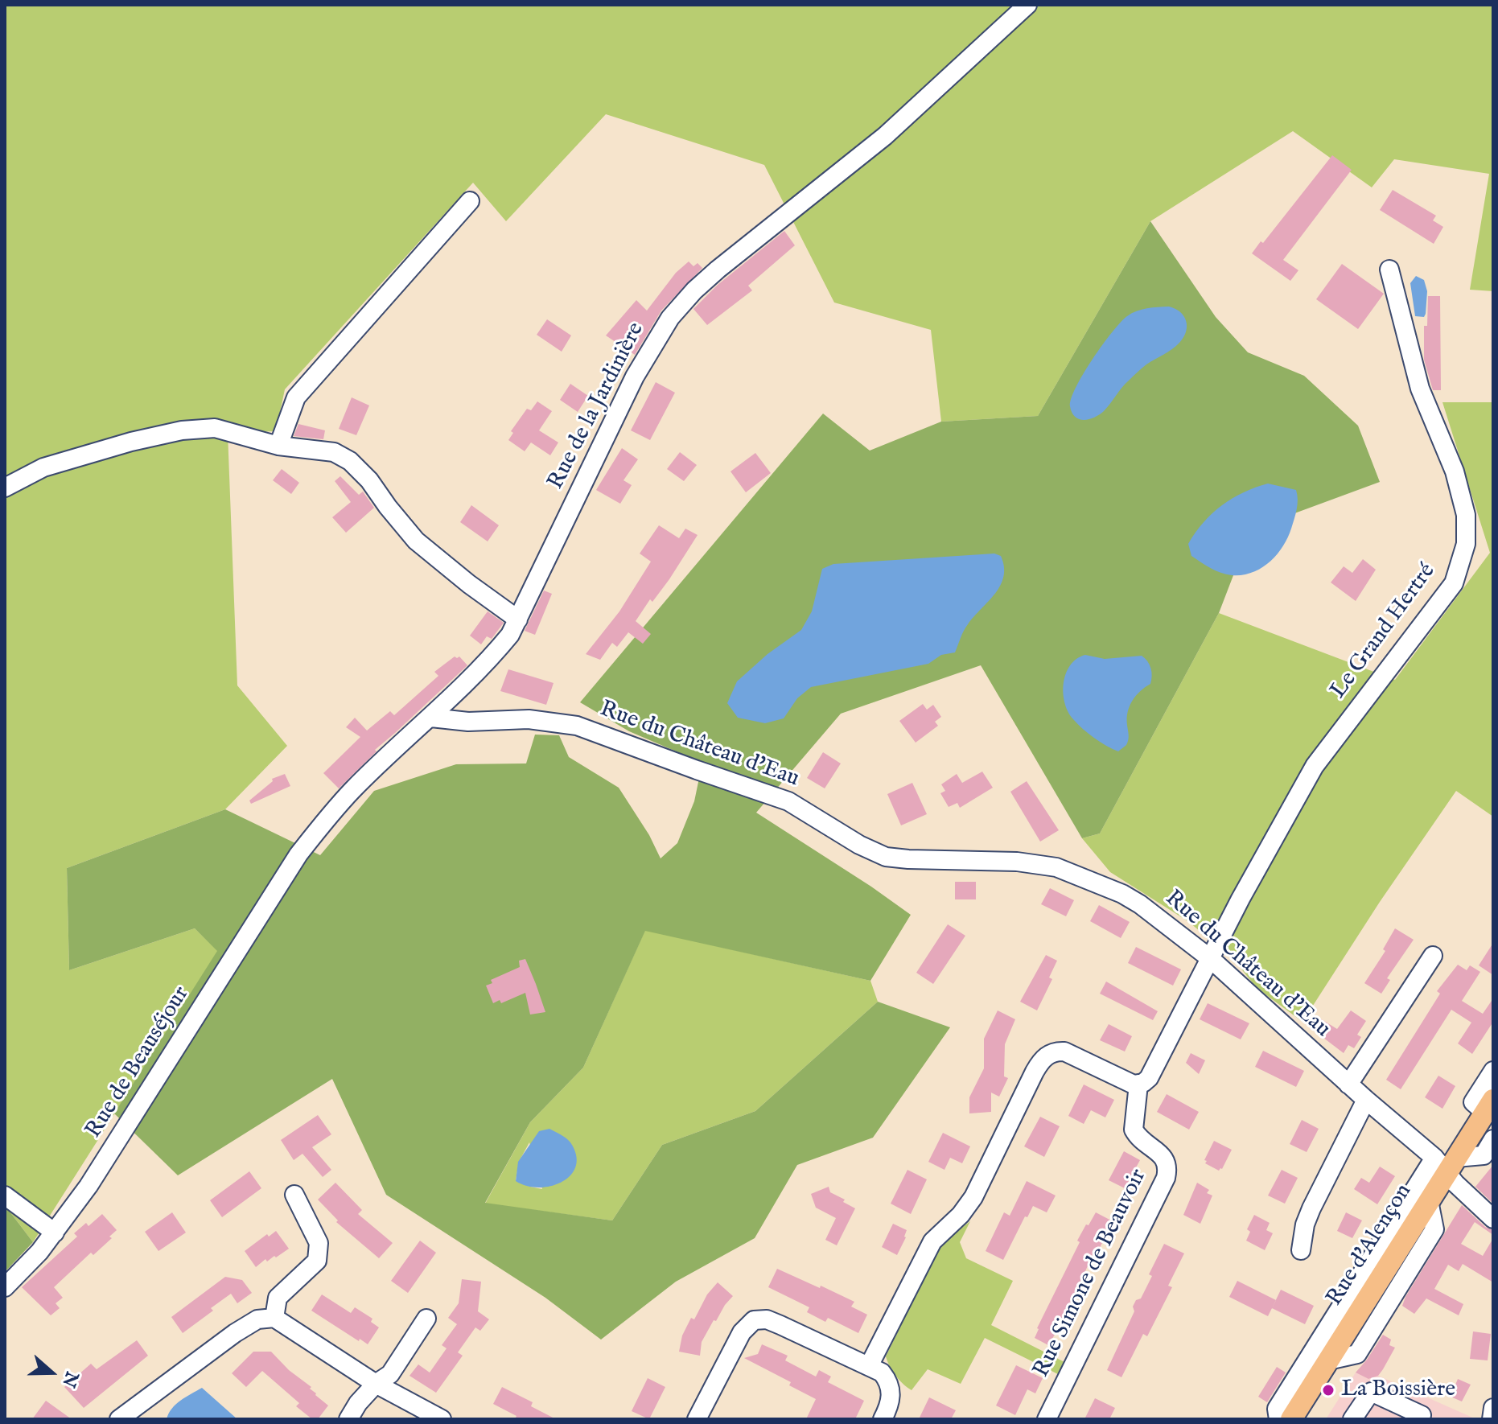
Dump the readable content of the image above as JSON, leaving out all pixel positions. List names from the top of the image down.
{
  "streets": {
    "main road": ["Rue d'Alençon"],
    "street": [
      "Rue de la Jardinière",
      "Le Grand Hertré",
      "Rue du Château d'Eau",
      "Rue de Beauséjour",
      "Rue Simone de Beauvoir"
    ]
  },
  "crossings": [
    ["Rue de la Jardinière", "Rue du Château d'Eau"],
    ["Rue de la Jardinière", "Rue de Beauséjour"],
    ["Le Grand Hertré", "Rue du Château d'Eau"],
    ["Le Grand Hertré", "Rue Simone de Beauvoir"],
    ["Rue du Château d'Eau", "Rue d'Alençon"]
  ],
  "places": ["La Boissière"],
  "north": "right"
}
